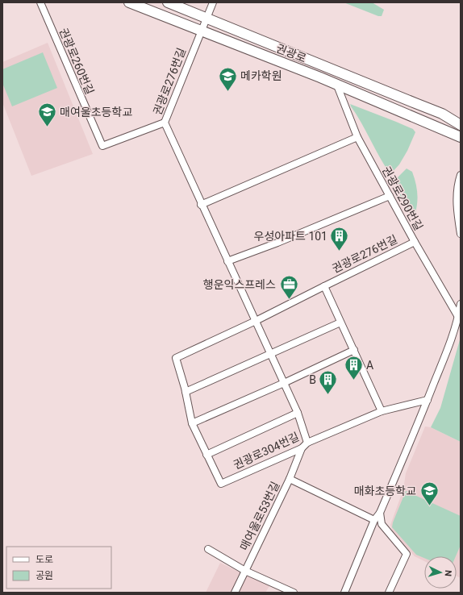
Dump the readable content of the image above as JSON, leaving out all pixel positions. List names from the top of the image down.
{
  "streets": {
    "street": [
      "권광로",
      "권광로260번길",
      "권광로276번길",
      "권광로290번길",
      "권광로304번길",
      "매여울로53번길"
    ]
  },
  "crossings": [
    ["권광로", "권광로276번길"],
    ["권광로", "권광로290번길"],
    ["권광로260번길", "권광로276번길"],
    ["권광로276번길", "권광로290번길"],
    ["권광로276번길", "권광로304번길"],
    ["권광로304번길", "매여울로53번길"]
  ],
  "places": {
    "school or university": ["메카학원", "매여울초등학교", "매화초등학교"],
    "building": ["우성아파트 101", "A", "B"],
    "office": ["행운익스프레스"]
  },
  "legend": ["도로", "공원"],
  "north": "right"
}
